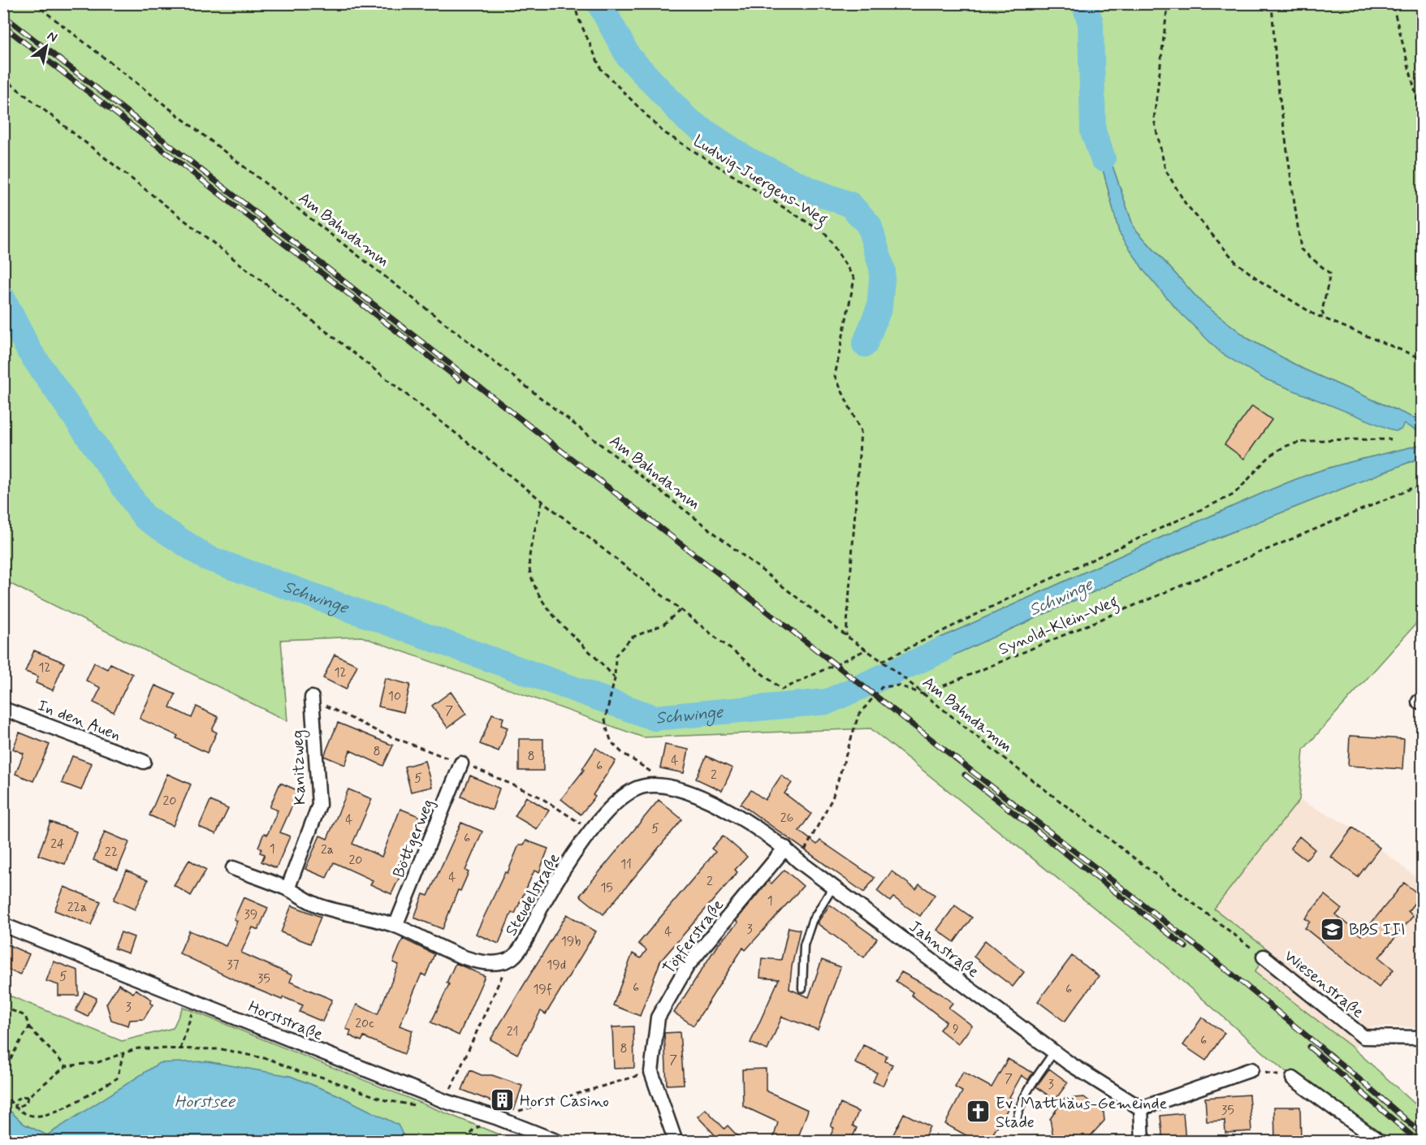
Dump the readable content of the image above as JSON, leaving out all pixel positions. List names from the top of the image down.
{
  "streets": {
    "street": [
      "In den Auen",
      "Kanitzweg",
      "Böttgerweg",
      "Steudelstraße",
      "Töpferstraße",
      "Jahnstraße",
      "Wiesenstraße",
      "Horststraße"
    ],
    "path": ["Ludwig-Juergens-Weg", "Am Bahndamm", "Synold-Klein-Weg"]
  },
  "crossings": [
    ["Ludwig-Juergens-Weg", "Am Bahndamm"],
    ["Am Bahndamm", "Synold-Klein-Weg"],
    ["Am Bahndamm", "Wiesenstraße"],
    ["Kanitzweg", "Steudelstraße"],
    ["Böttgerweg", "Steudelstraße"],
    ["Steudelstraße", "Jahnstraße"],
    ["Töpferstraße", "Jahnstraße"]
  ],
  "water": ["Schwinge", "Horstsee"],
  "places": {
    "school or university": ["BBS III"],
    "building": ["Horst Casino"],
    "church": ["Ev. Matthäus-Gemeinde Stade"]
  },
  "house_numbers": [
    "12",
    "12",
    "10",
    "7",
    "8",
    "8",
    "4",
    "6",
    "2",
    "5",
    "20",
    "26",
    "4",
    "5",
    "6",
    "24",
    "1",
    "2a",
    "22",
    "20",
    "11",
    "4",
    "2",
    "15",
    "1",
    "22a",
    "39",
    "3",
    "4",
    "19b",
    "37",
    "19d",
    "5",
    "35",
    "6",
    "19f",
    "6",
    "3",
    "20c",
    "9",
    "21",
    "6",
    "8",
    "7",
    "7",
    "3",
    "35"
  ],
  "north": "top right"
}
